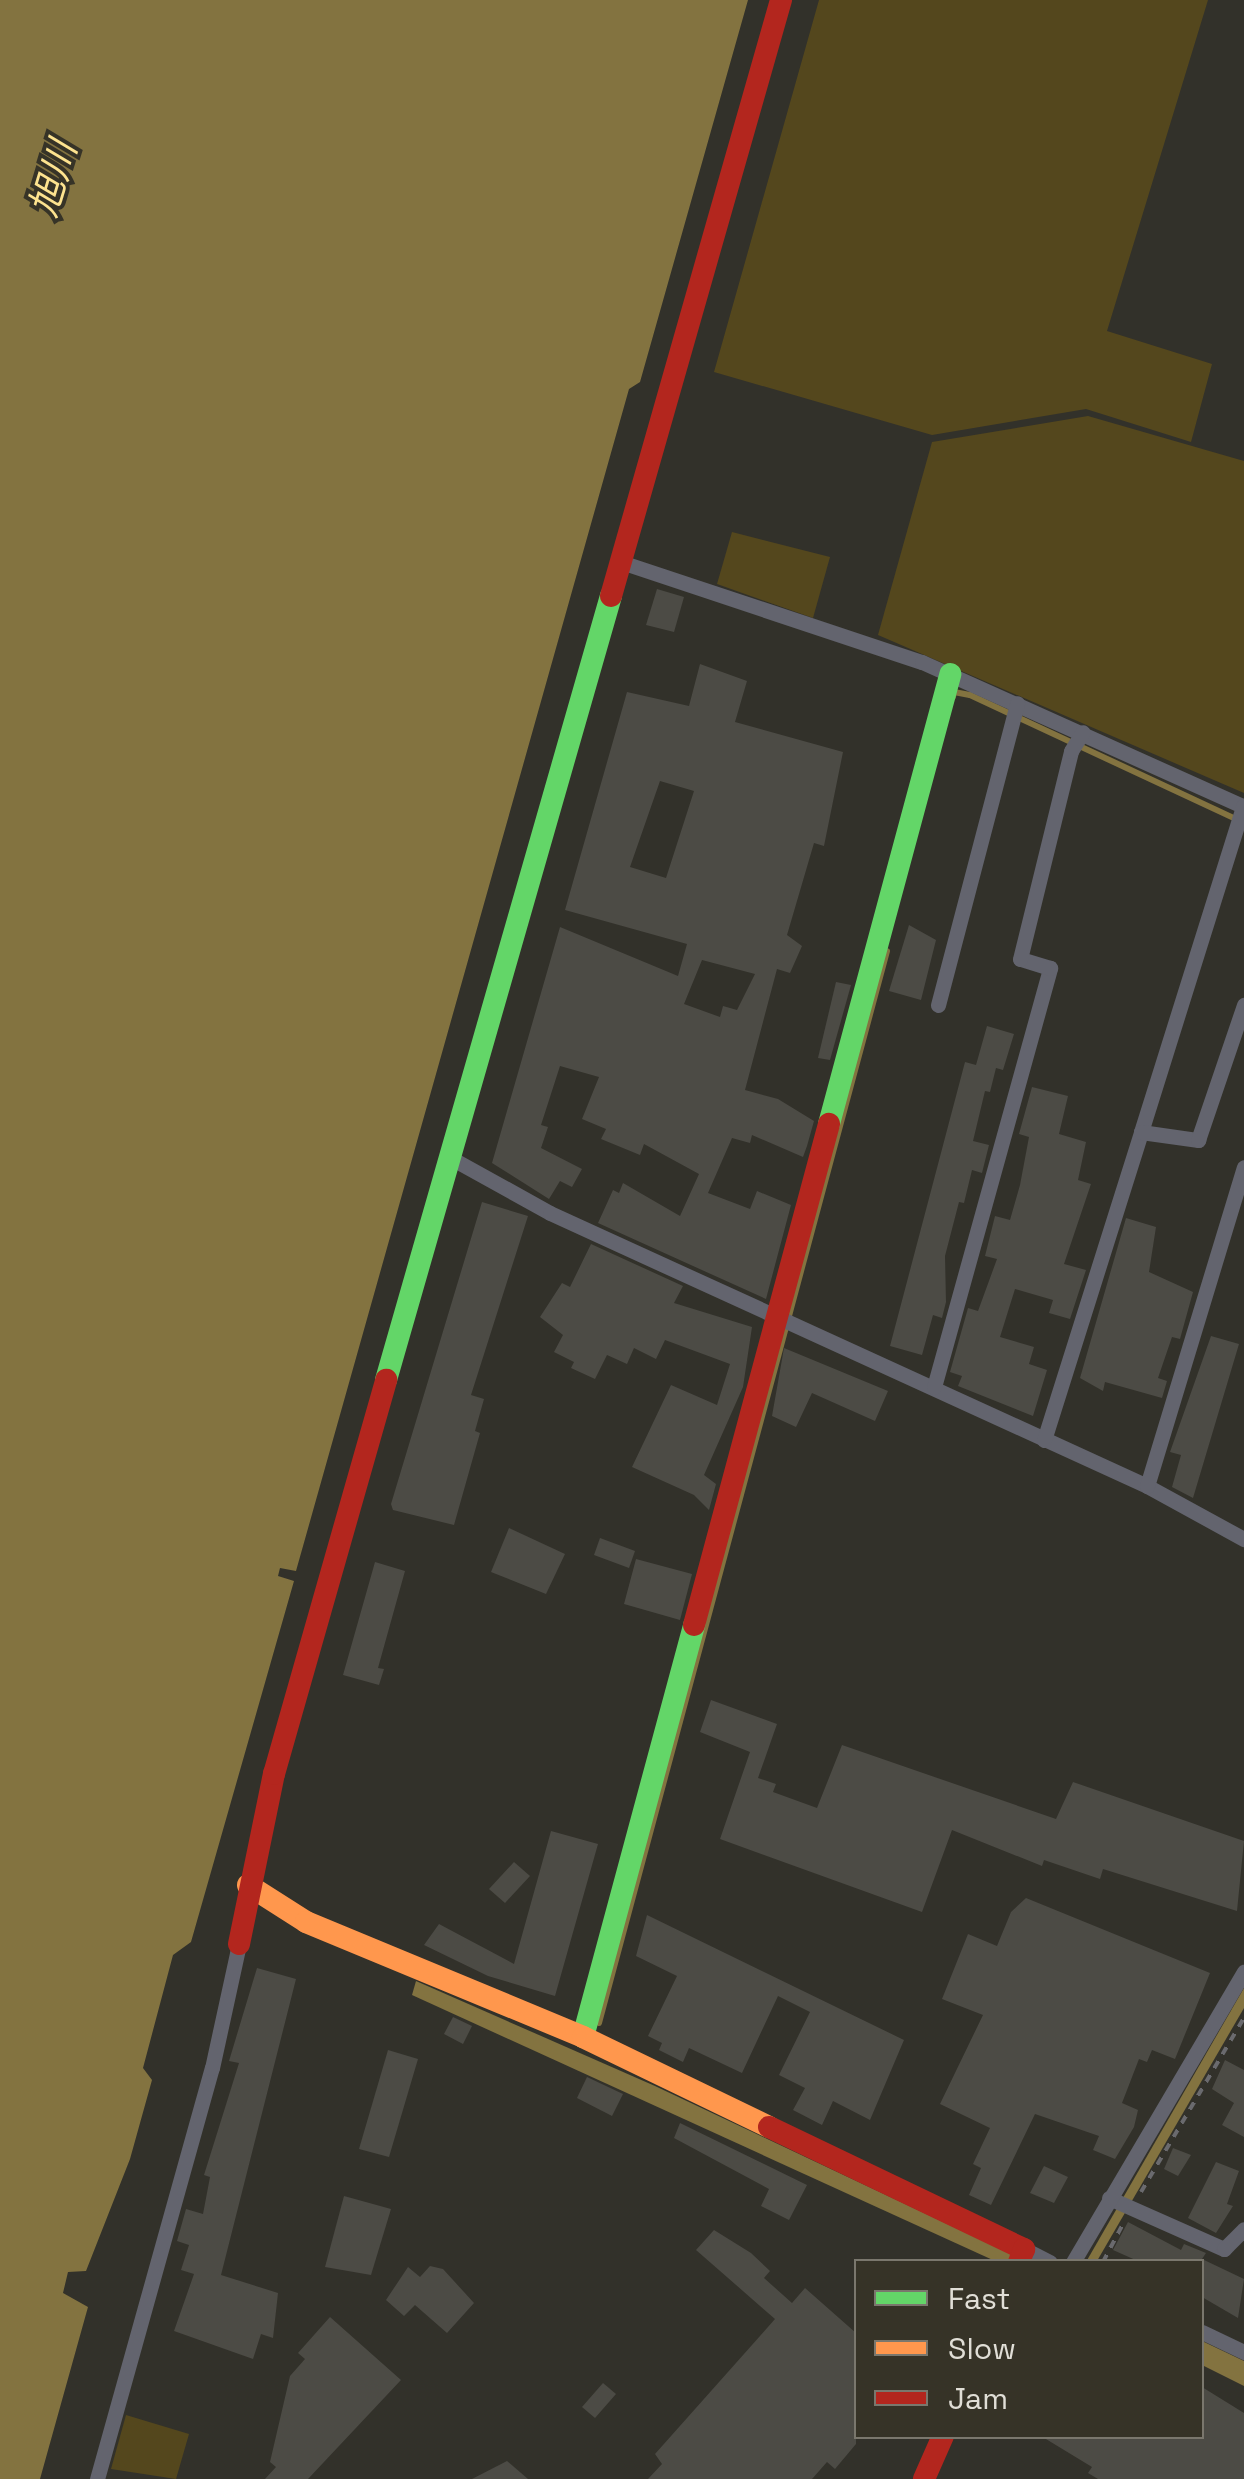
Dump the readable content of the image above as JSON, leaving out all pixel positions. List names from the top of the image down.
{
  "water": ["旭川"],
  "legend": ["Fast", "Slow", "Jam"]
}
